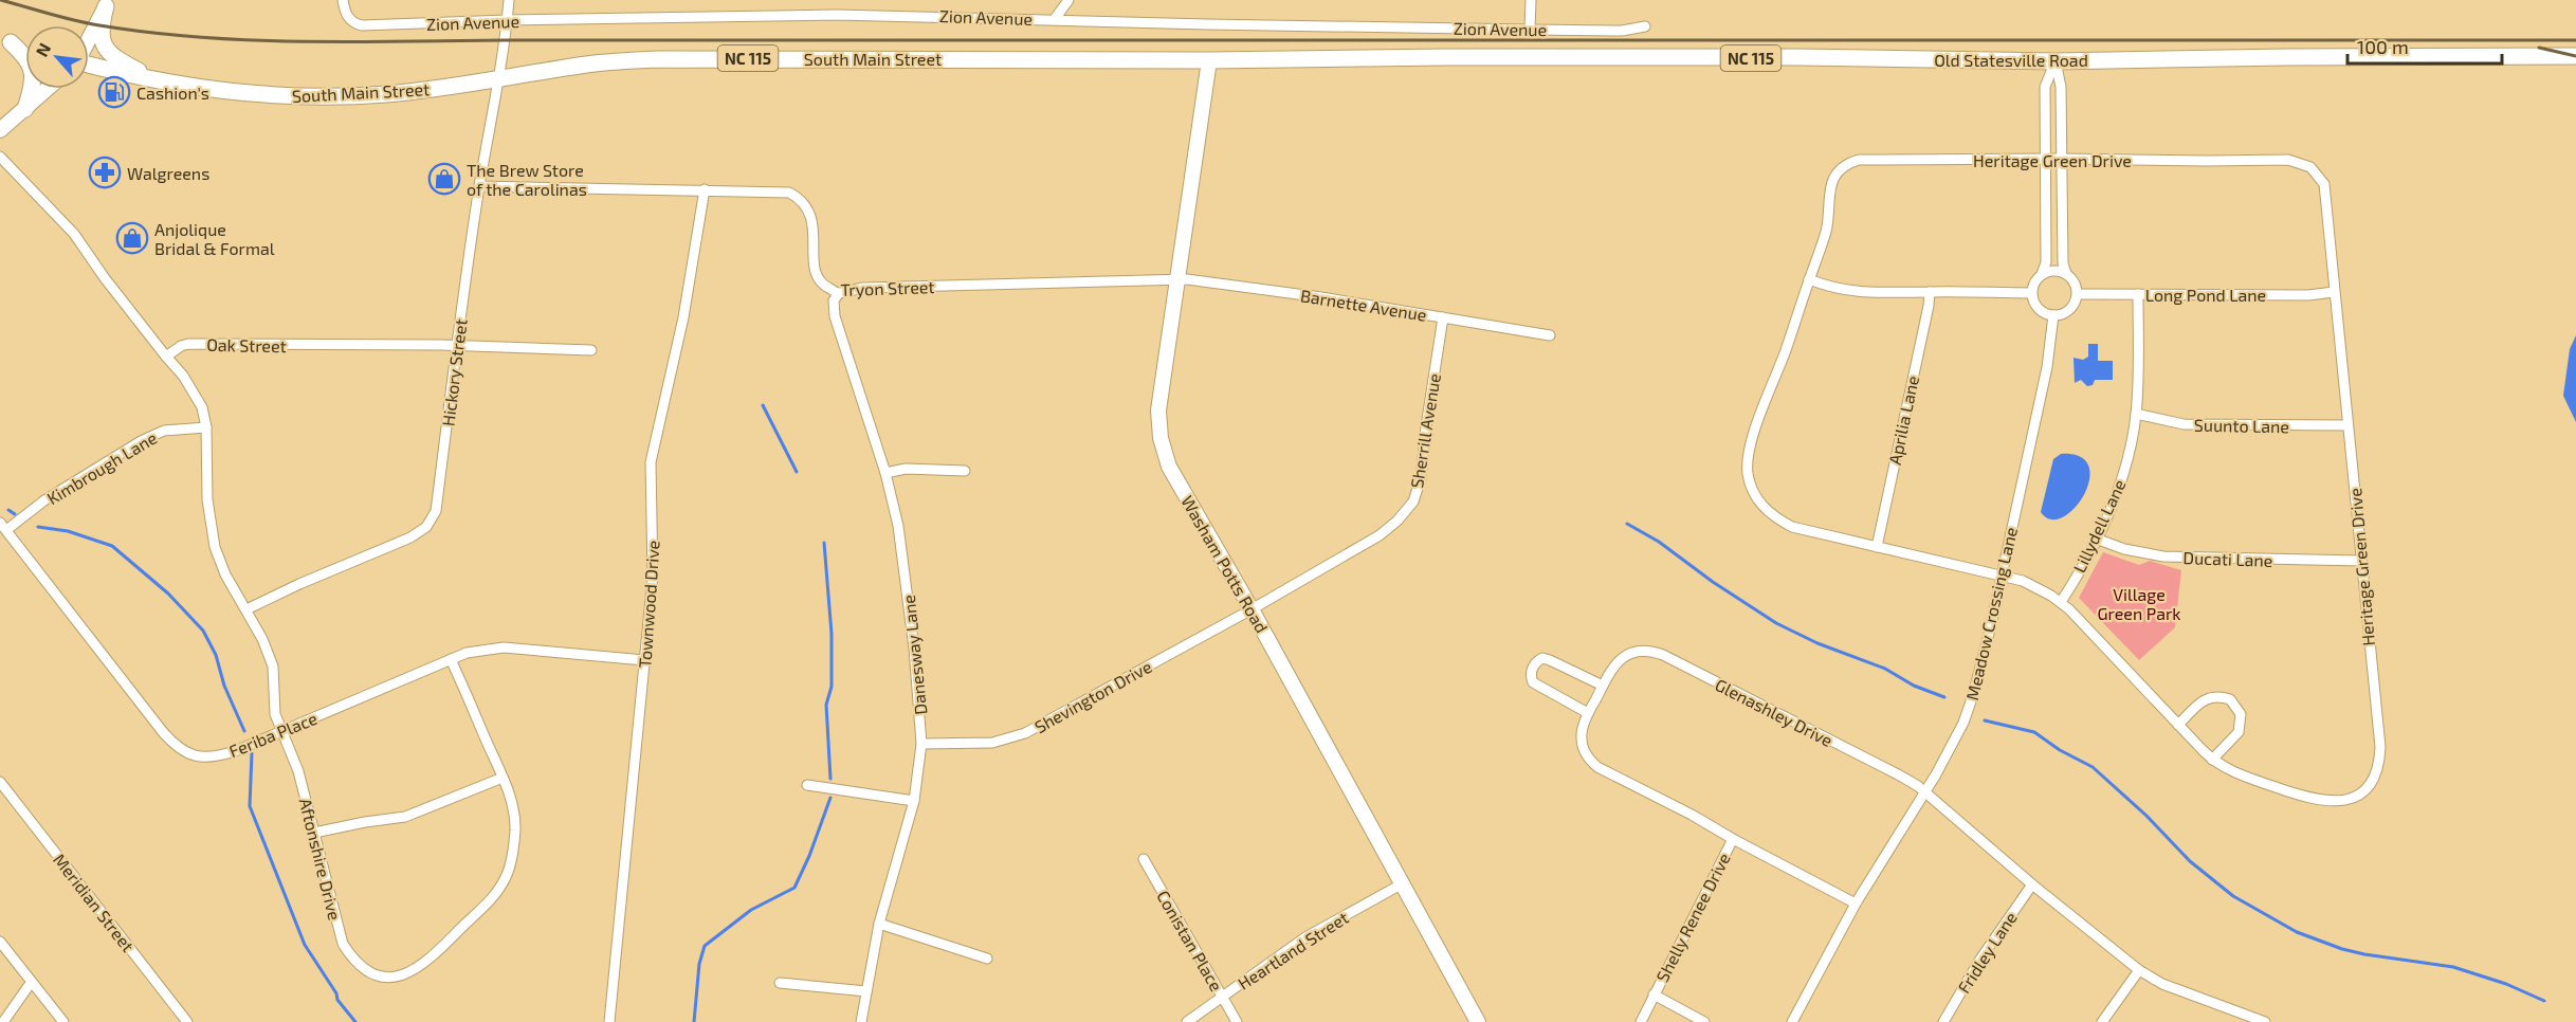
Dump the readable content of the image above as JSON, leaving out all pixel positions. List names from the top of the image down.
{
  "streets": {
    "main road": ["NC 115", "South Main Street", "Old Statesville Road"],
    "street": [
      "Zion Avenue",
      "Heritage Green Drive",
      "Tryon Street",
      "Long Pond Lane",
      "Barnette Avenue",
      "Oak Street",
      "Hickory Street",
      "Aprilia Lane",
      "Suunto Lane",
      "Sherrill Avenue",
      "Kimbrough Lane",
      "Lillydell Lane",
      "Ducati Lane",
      "Washam Potts Road",
      "Townwood Drive",
      "Meadow Crossing Lane",
      "Danesway Lane",
      "Shevington Drive",
      "Glenashley Drive",
      "Feriba Place",
      "Aftonshire Drive",
      "Meridian Street",
      "Shelly Renee Drive",
      "Conistan Place",
      "Heartland Street",
      "Fridley Lane"
    ]
  },
  "crossings": [
    ["Zion Avenue", "Hickory Street"],
    ["South Main Street", "Old Statesville Road"],
    ["South Main Street", "Hickory Street"],
    ["South Main Street", "Washam Potts Road"],
    ["Heritage Green Drive", "Long Pond Lane"],
    ["Heritage Green Drive", "Aprilia Lane"],
    ["Heritage Green Drive", "Suunto Lane"],
    ["Heritage Green Drive", "Lillydell Lane"],
    ["Heritage Green Drive", "Ducati Lane"],
    ["Heritage Green Drive", "Meadow Crossing Lane"],
    ["Tryon Street", "Barnette Avenue"],
    ["Tryon Street", "Hickory Street"],
    ["Tryon Street", "Washam Potts Road"],
    ["Tryon Street", "Townwood Drive"],
    ["Tryon Street", "Danesway Lane"],
    ["Long Pond Lane", "Lillydell Lane"],
    ["Long Pond Lane", "Meadow Crossing Lane"],
    ["Barnette Avenue", "Sherrill Avenue"],
    ["Barnette Avenue", "Washam Potts Road"],
    ["Oak Street", "Hickory Street"],
    ["Oak Street", "Aftonshire Drive"],
    ["Hickory Street", "Aftonshire Drive"],
    ["Suunto Lane", "Lillydell Lane"],
    ["Sherrill Avenue", "Washam Potts Road"],
    ["Sherrill Avenue", "Shevington Drive"],
    ["Kimbrough Lane", "Feriba Place"],
    ["Kimbrough Lane", "Aftonshire Drive"],
    ["Lillydell Lane", "Ducati Lane"],
    ["Washam Potts Road", "Shevington Drive"],
    ["Washam Potts Road", "Heartland Street"],
    ["Townwood Drive", "Feriba Place"],
    ["Meadow Crossing Lane", "Glenashley Drive"],
    ["Danesway Lane", "Shevington Drive"],
    ["Glenashley Drive", "Shelly Renee Drive"],
    ["Glenashley Drive", "Fridley Lane"],
    ["Feriba Place", "Aftonshire Drive"],
    ["Conistan Place", "Heartland Street"]
  ],
  "parks": ["Village Green Park"],
  "places": {
    "fuel station": ["Cashion's"],
    "pharmacy": ["Walgreens"],
    "shop": ["The Brew Store of the Carolinas", "Anjolique Bridal & Formal"]
  },
  "scale_bar": "100 m",
  "north": "top left"
}
